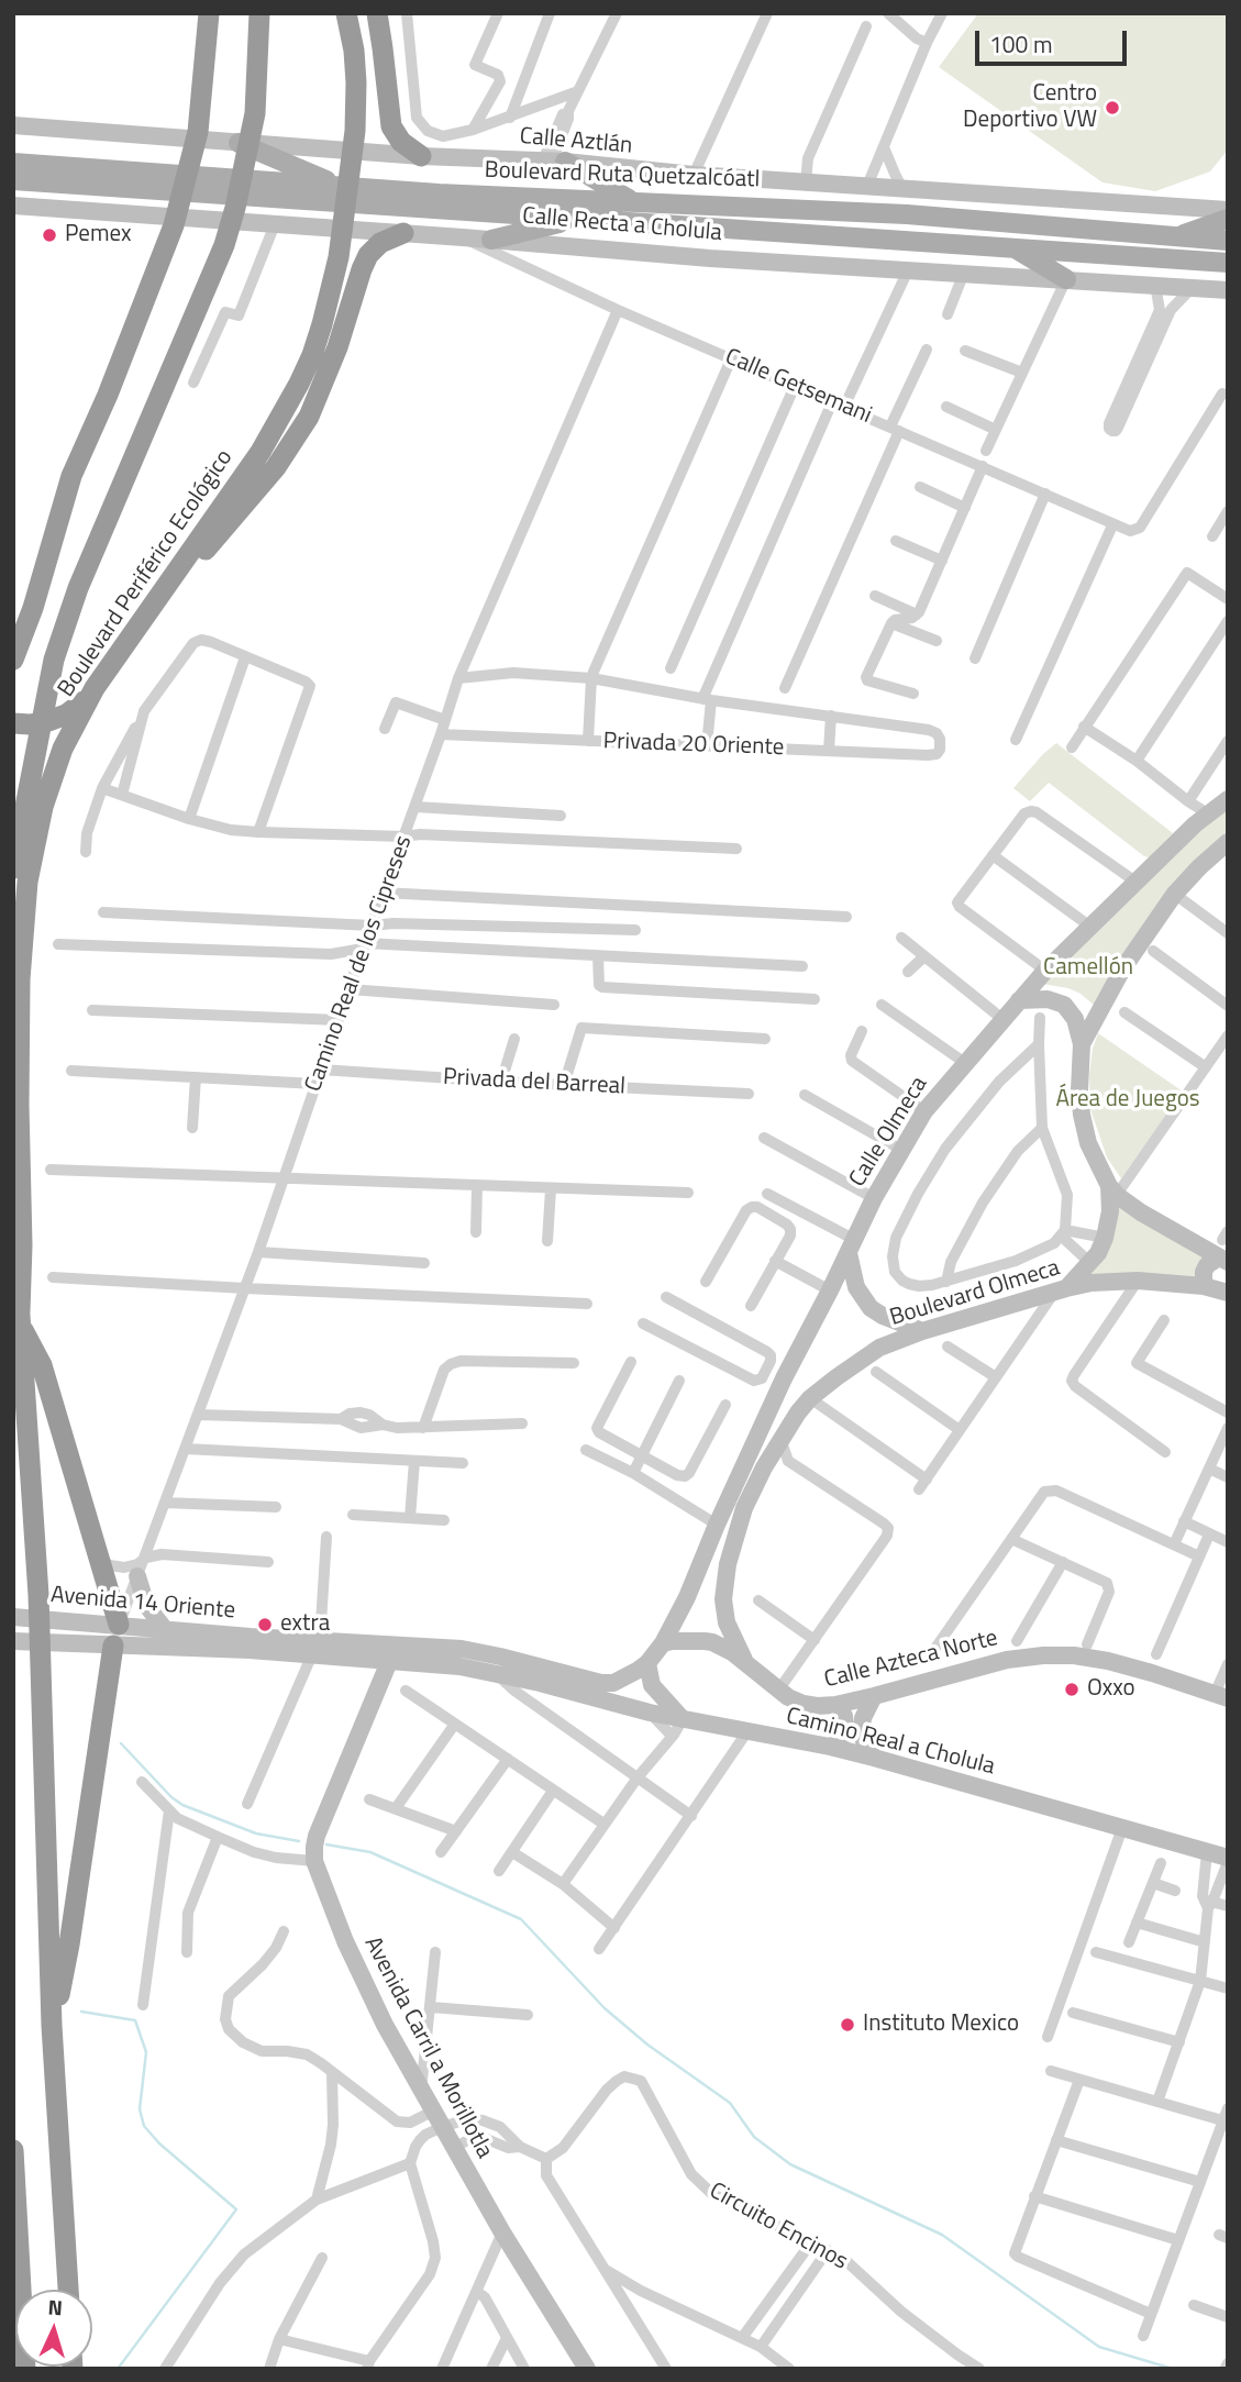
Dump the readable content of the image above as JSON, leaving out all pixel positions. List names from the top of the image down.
{
  "streets": {
    "highway": ["Boulevard Periférico Ecológico"],
    "main road": [
      "Calle Aztlán",
      "Boulevard Ruta Quetzalcóatl",
      "Calle Recta a Cholula",
      "Calle Olmeca",
      "Boulevard Olmeca",
      "Avenida 14 Oriente",
      "Calle Azteca Norte",
      "Camino Real a Cholula",
      "Avenida Carril a Morillotla"
    ],
    "street": [
      "Calle Getsemani",
      "Privada 20 Oriente",
      "Camino Real de los Cipreses",
      "Privada del Barreal",
      "Circuito Encinos"
    ]
  },
  "crossings": [
    ["Calle Recta a Cholula", "Calle Getsemani"],
    ["Calle Getsemani", "Camino Real de los Cipreses"],
    ["Privada 20 Oriente", "Camino Real de los Cipreses"],
    ["Camino Real de los Cipreses", "Privada del Barreal"],
    ["Camino Real de los Cipreses", "Avenida 14 Oriente"],
    ["Calle Olmeca", "Calle Azteca Norte"],
    ["Boulevard Olmeca", "Calle Azteca Norte"],
    ["Avenida 14 Oriente", "Camino Real a Cholula"]
  ],
  "parks": ["Camellón", "Área de Juegos"],
  "places": [
    "Centro Deportivo VW",
    "Pemex",
    "extra",
    "Oxxo",
    "Instituto Mexico"
  ],
  "scale_bar": "100 m",
  "north": "top"
}
